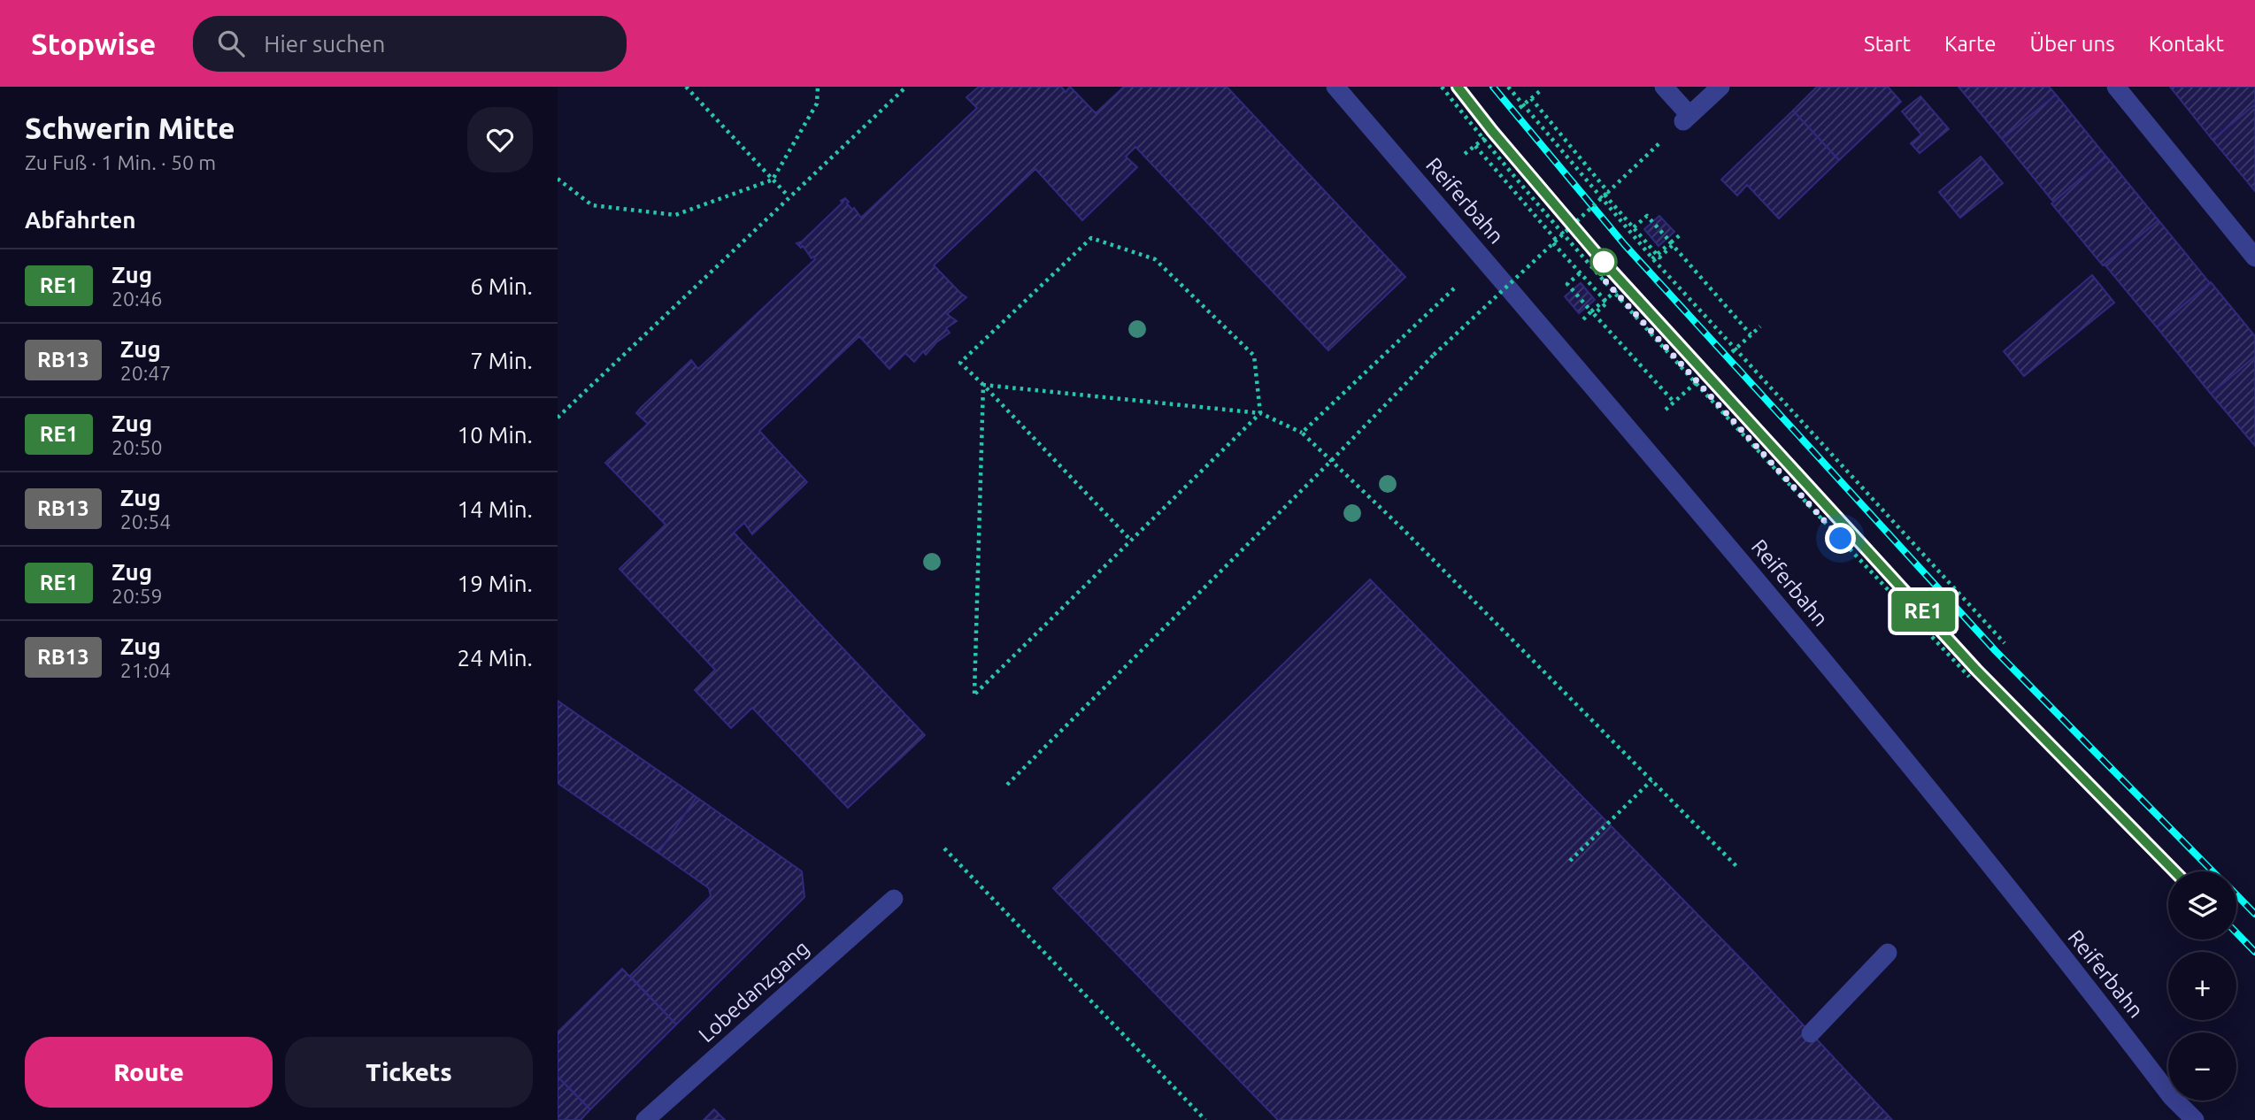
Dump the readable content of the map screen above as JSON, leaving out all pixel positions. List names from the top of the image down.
{
  "streets": {
    "street": ["Reiferbahn", "Lobedanzgang"]
  },
  "page": {
    "header": "Stopwise",
    "search": "Hier suchen",
    "nav": [
      "Start",
      "Karte",
      "Über uns",
      "Kontakt"
    ],
    "heading": [
      ["Schwerin Mitte", "Zu Fuß · 1 Min. · 50 m"],
      "Abfahrten"
    ],
    "on_map": "RE1",
    "list": [
      {
        "mark": "RE1",
        "name": "Zug",
        "note": "20:46",
        "value": "6 Min."
      },
      {
        "mark": "RB13",
        "name": "Zug",
        "note": "20:47",
        "value": "7 Min."
      },
      {
        "mark": "RE1",
        "name": "Zug",
        "note": "20:50",
        "value": "10 Min."
      },
      {
        "mark": "RB13",
        "name": "Zug",
        "note": "20:54",
        "value": "14 Min."
      },
      {
        "mark": "RE1",
        "name": "Zug",
        "note": "20:59",
        "value": "19 Min."
      },
      {
        "mark": "RB13",
        "name": "Zug",
        "note": "21:04",
        "value": "24 Min."
      }
    ],
    "map_buttons": ["+", "−"],
    "buttons": ["Route", "Tickets"]
  }
}
